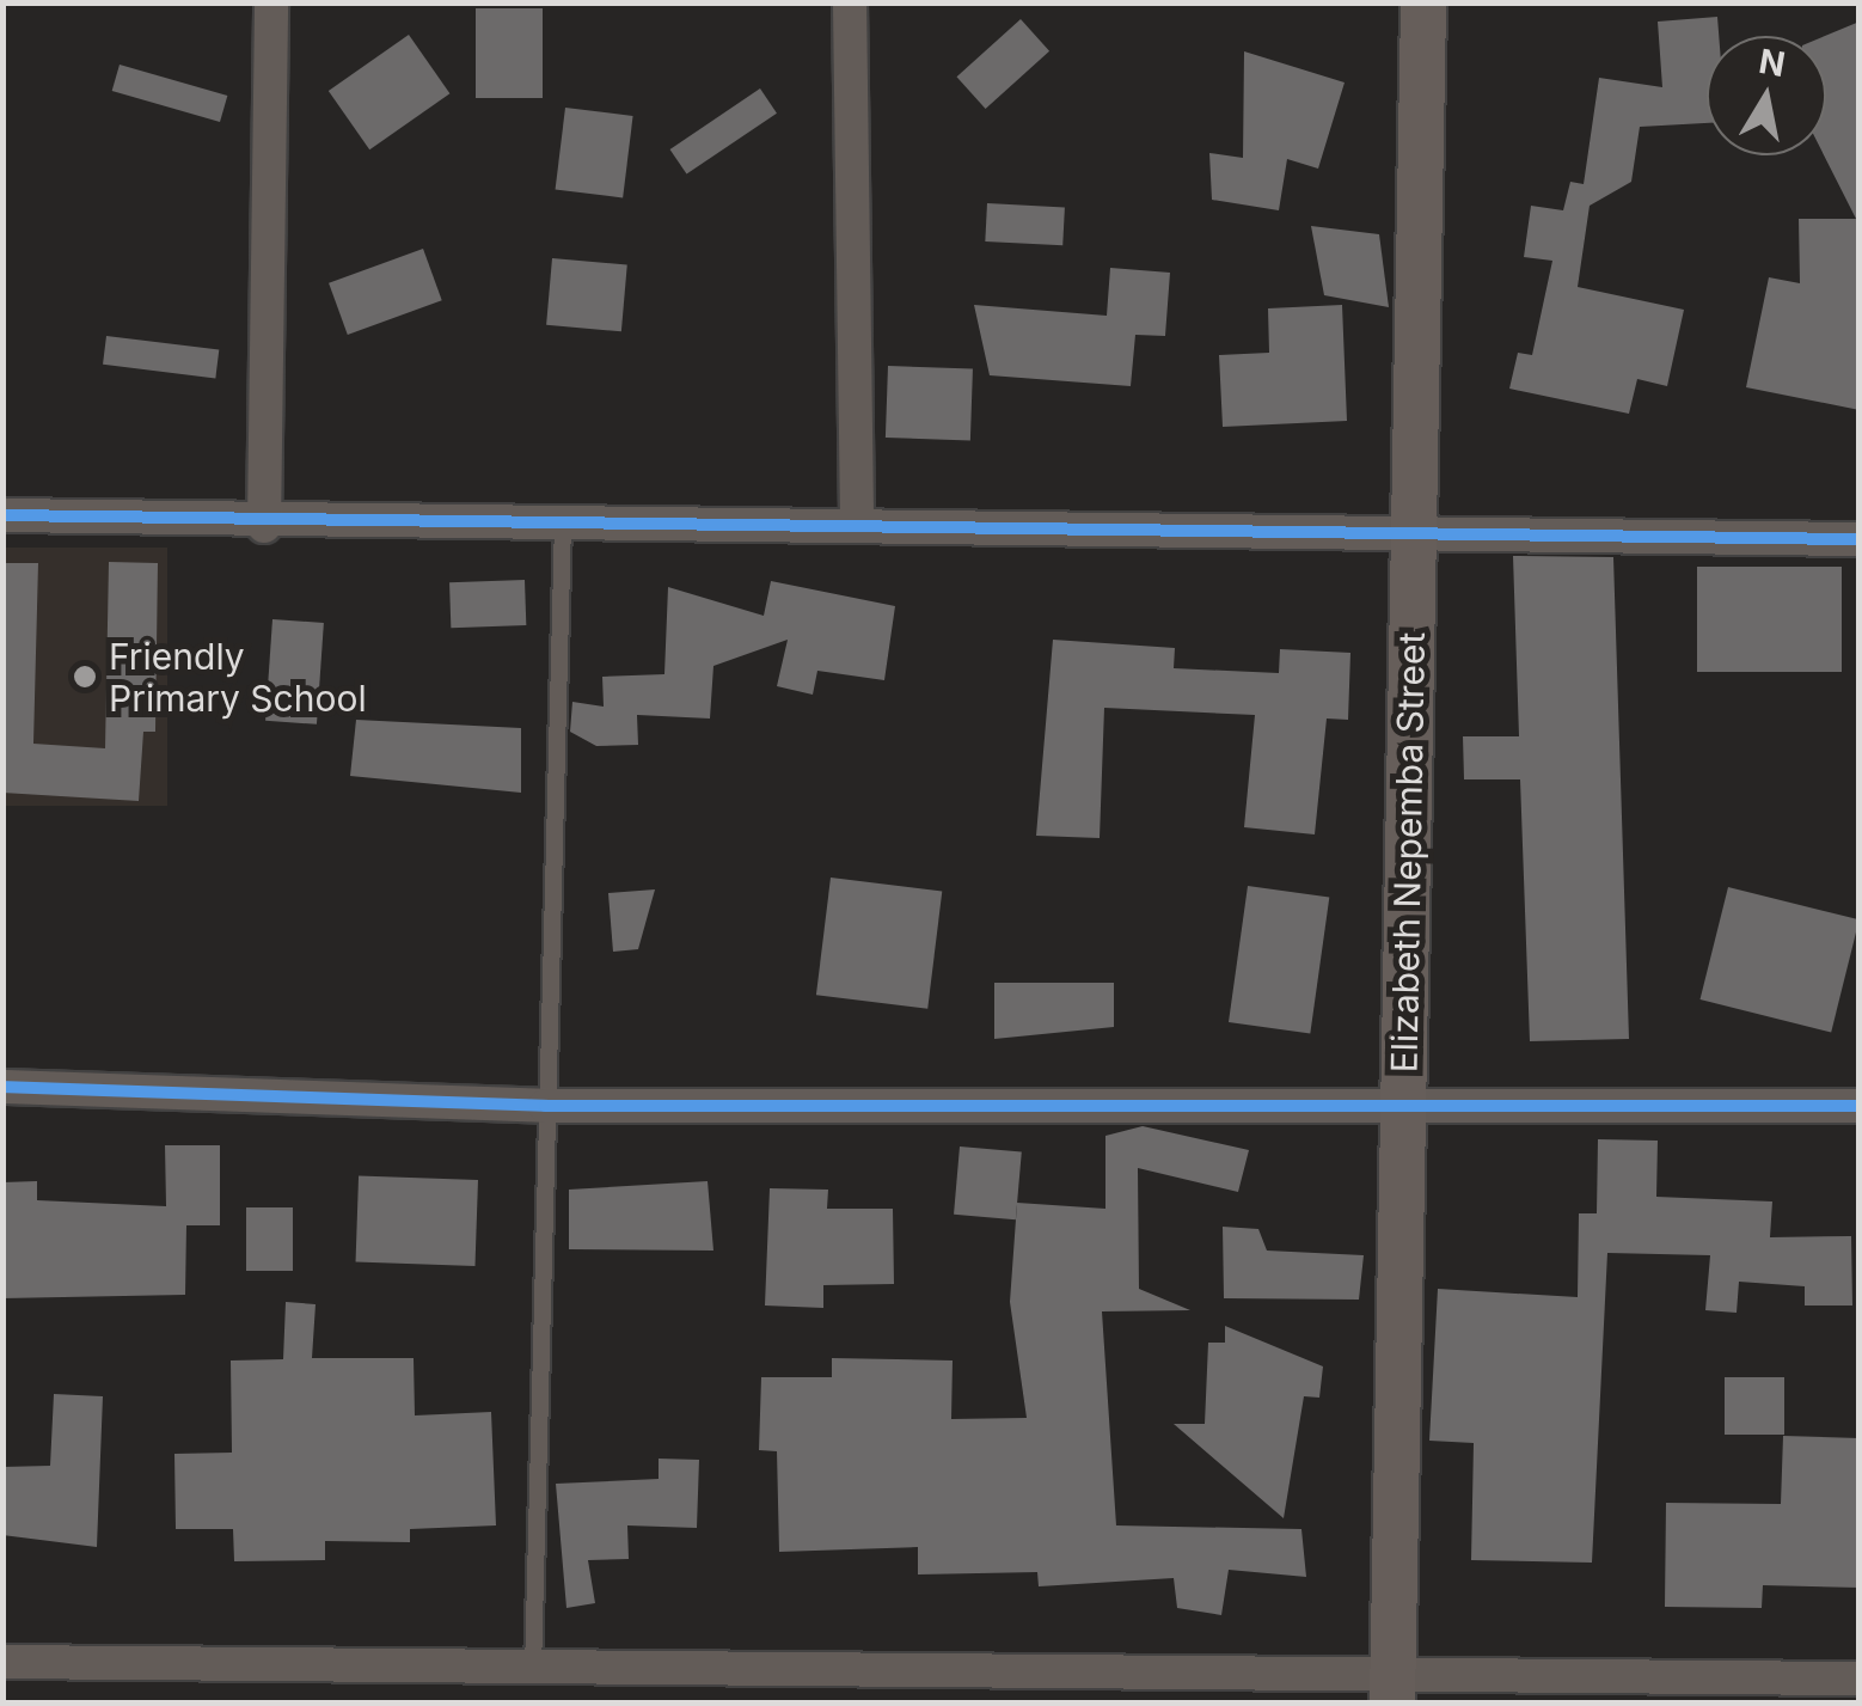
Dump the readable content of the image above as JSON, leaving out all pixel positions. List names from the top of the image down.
{
  "streets": {
    "street": ["Elizabeth Nepemba Street"]
  },
  "places": ["Friendly Primary School"],
  "north": "top"
}
